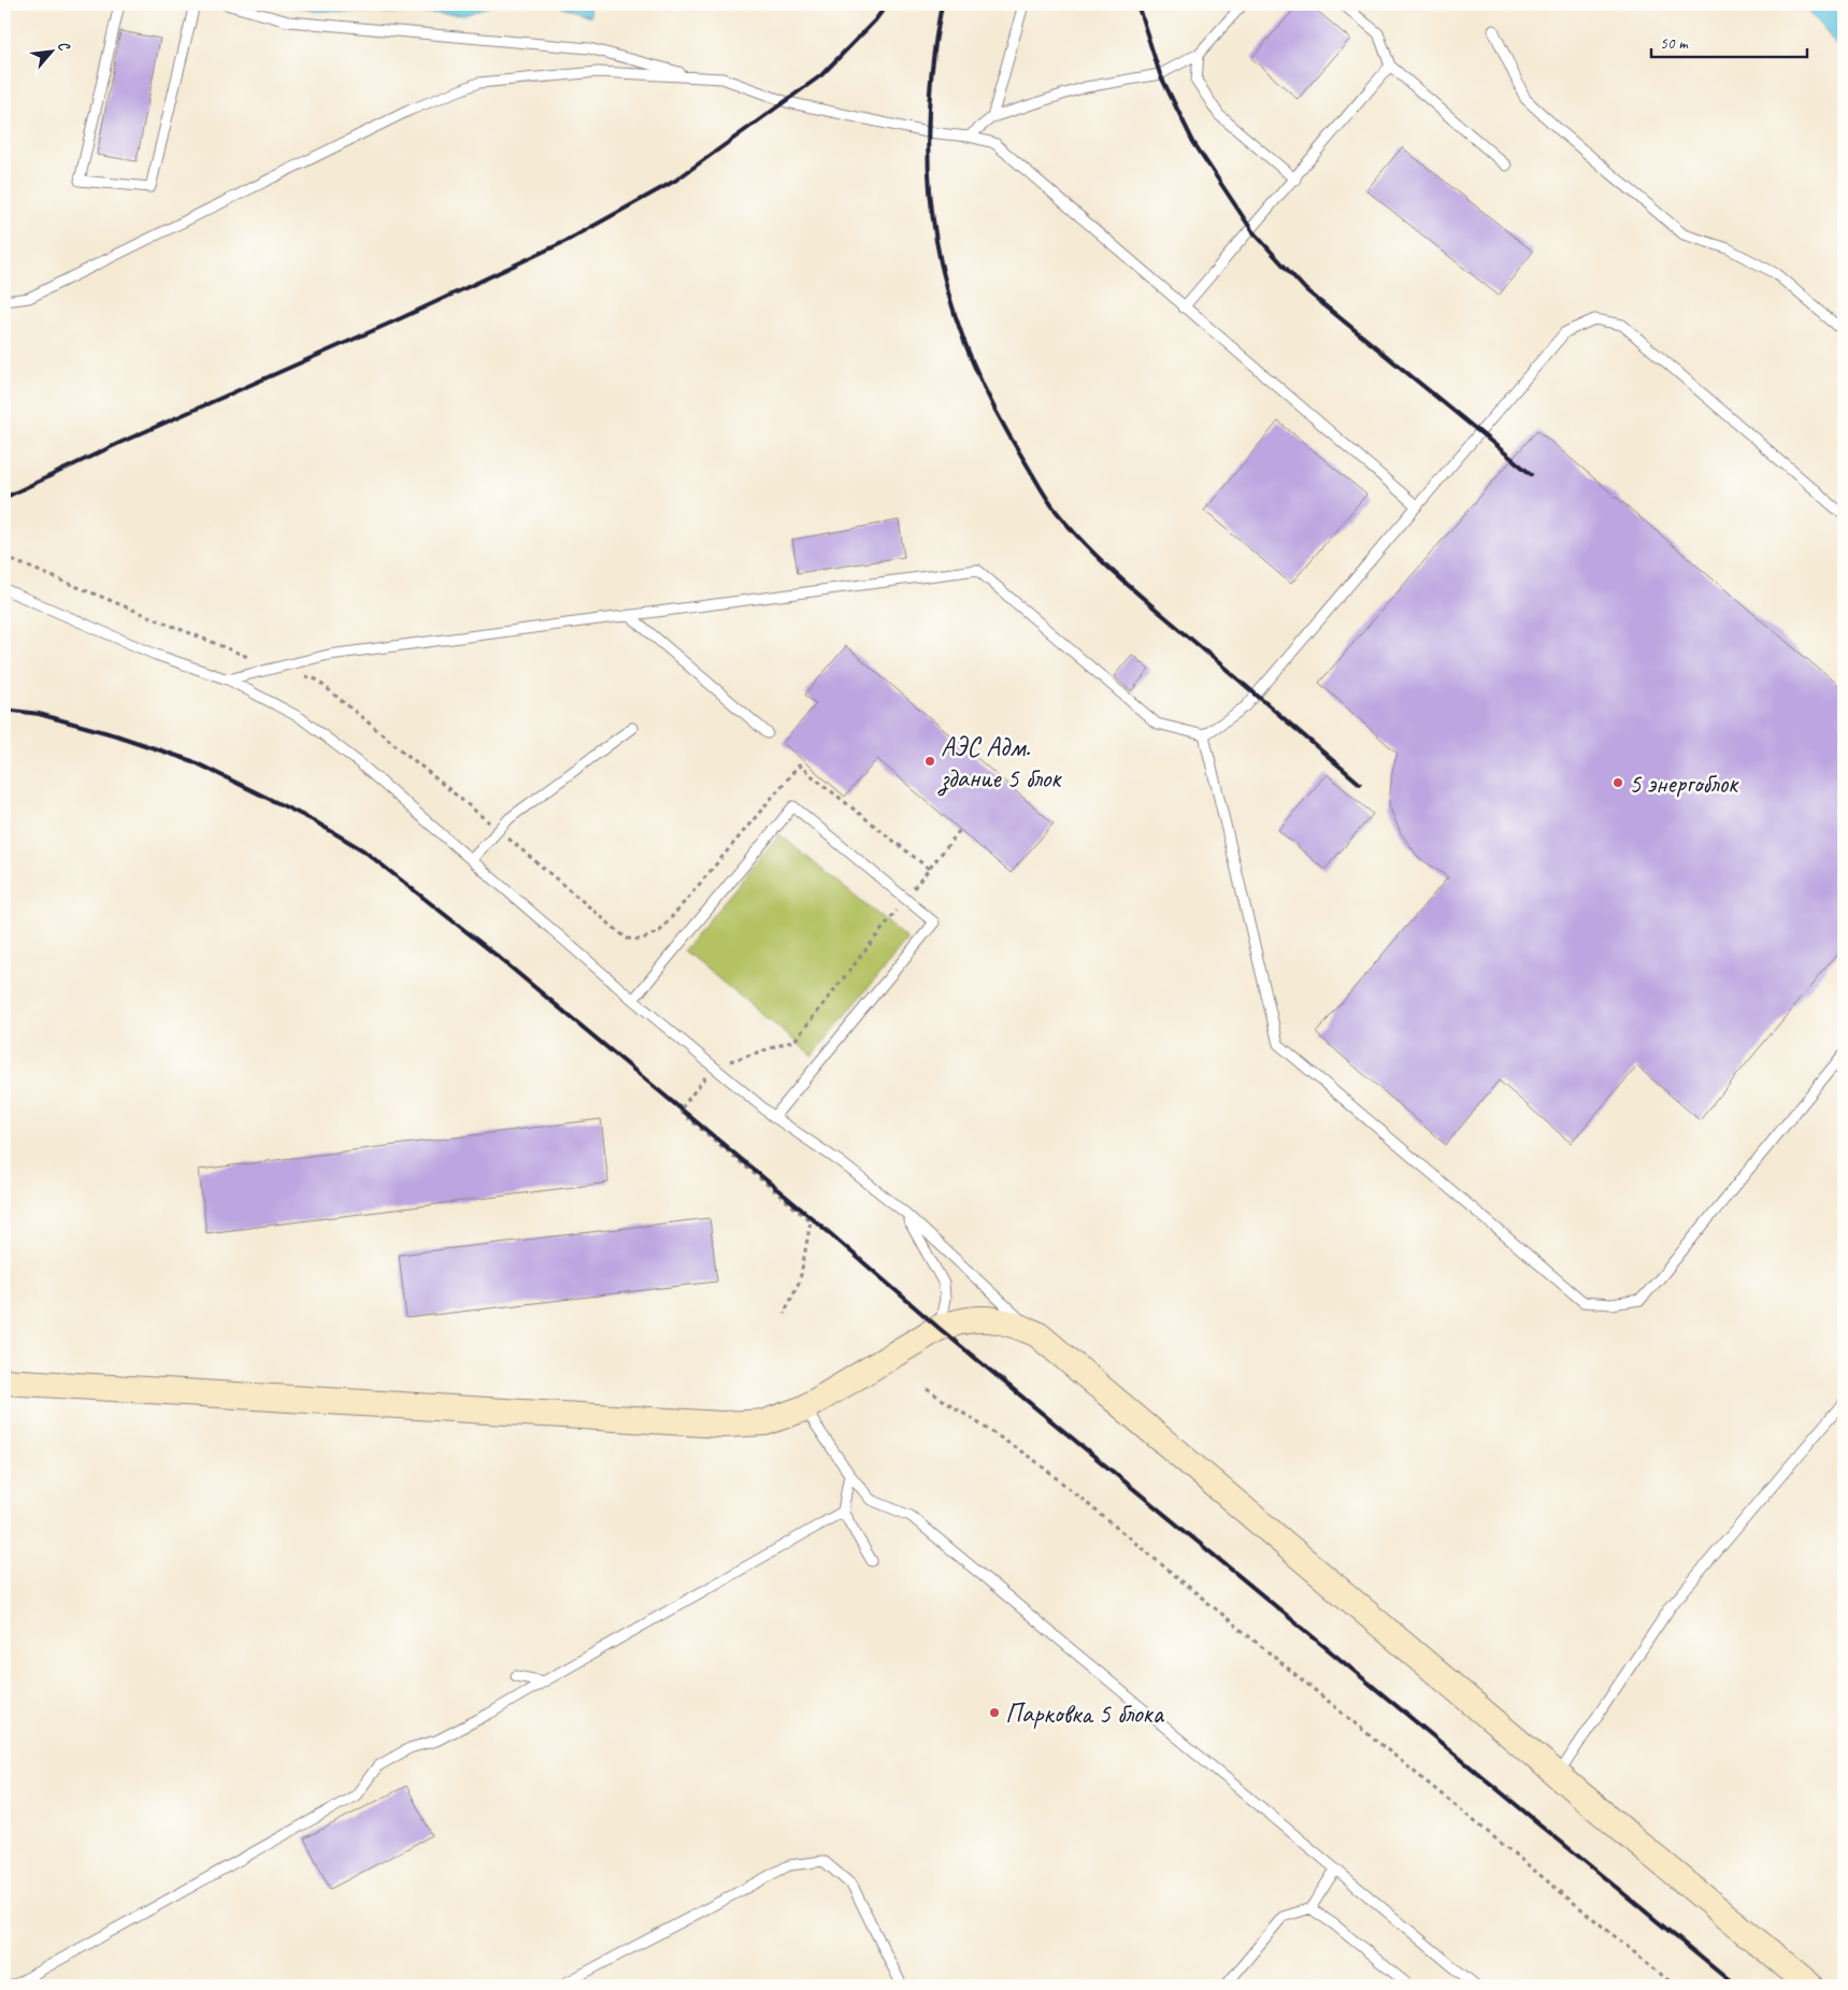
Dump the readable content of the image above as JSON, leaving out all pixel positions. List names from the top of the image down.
{
  "places": ["АЭС Адм. здание 5 блок", "5 энергоблок", "Парковка 5 блока"],
  "scale_bar": "50 m",
  "north": "top right"
}
